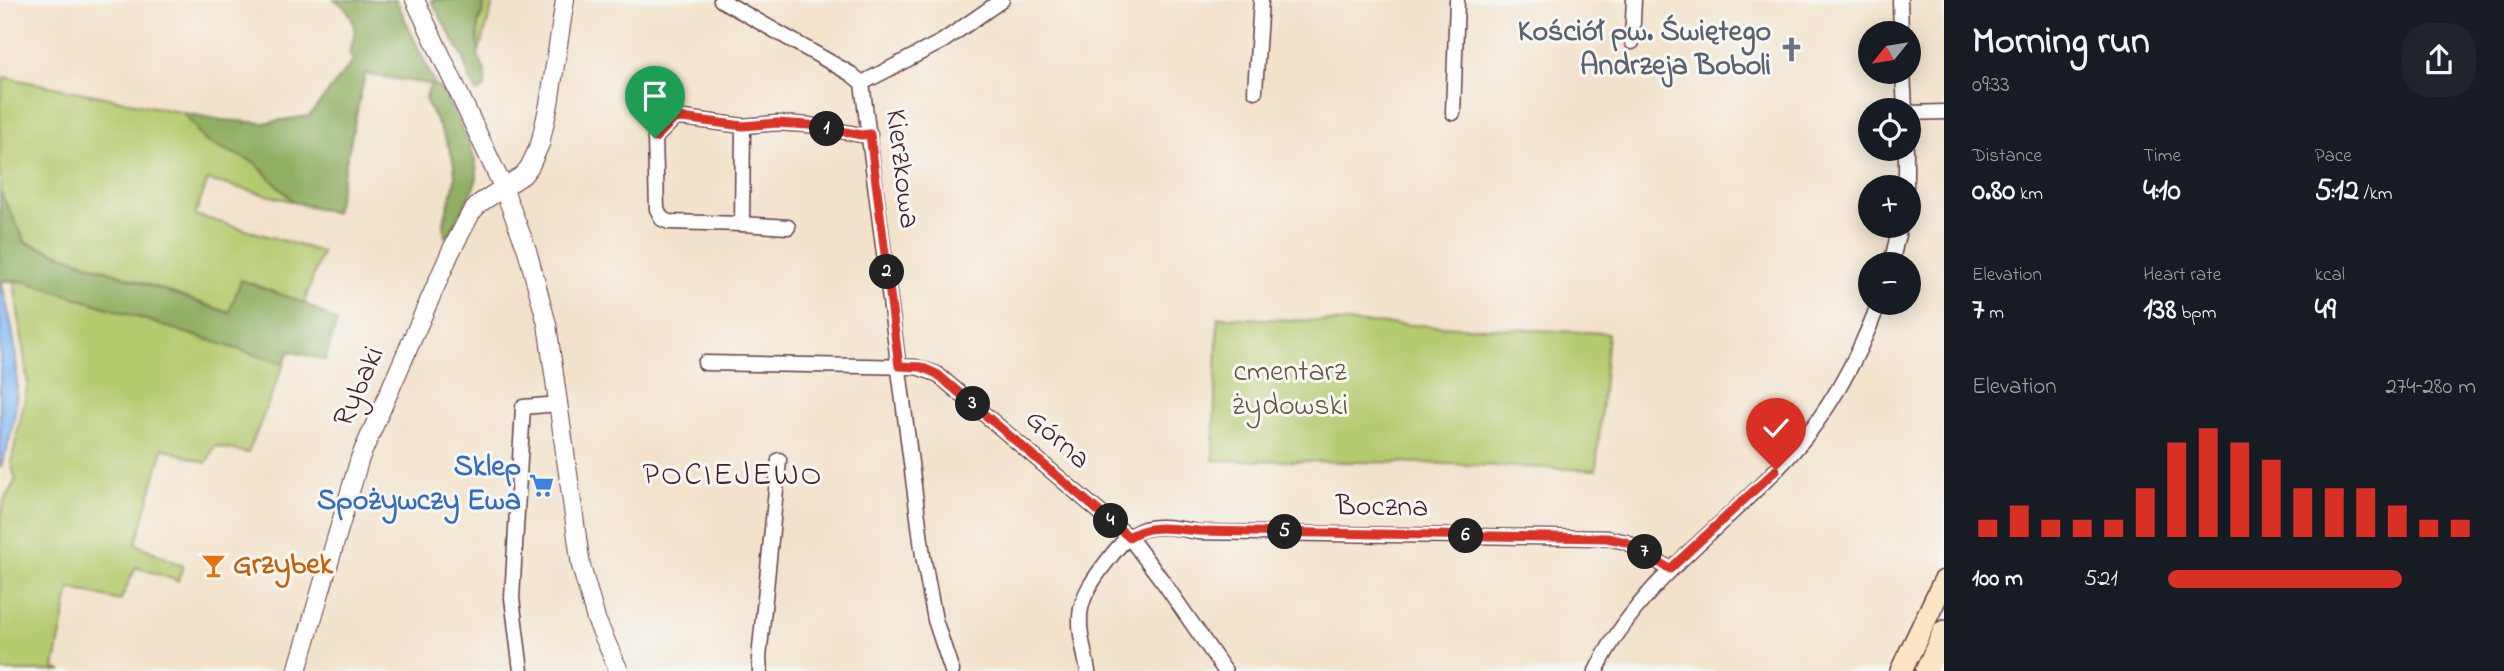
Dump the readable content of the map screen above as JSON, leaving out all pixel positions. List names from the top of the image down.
{
  "streets": {
    "street": [
      "Kierzkowa",
      "Rybaki",
      "Górna",
      "Boczna"
    ]
  },
  "crossings": [
    ["Kierzkowa", "Górna"],
    ["Górna", "Boczna"]
  ],
  "districts": ["POCIEJEWO"],
  "parks": ["cmentarz żydowski"],
  "places": {
    "church": ["Kościół pw. Świętego Andrzeja Boboli"],
    "supermarket": ["Sklep Spożywczy Ewa"],
    "bar": ["Grzybek"]
  },
  "north": "bottom left",
  "page": {
    "heading": ["Morning run", "09:33"],
    "map_buttons": ["+", "−"],
    "pins": [
      "1",
      "2",
      "3",
      "4",
      "5",
      "6",
      "7"
    ],
    "stats": [
      ["Distance", "0.80 km"],
      ["Time", "4:10"],
      ["Pace", "5:12 /km"],
      ["Elevation", "7 m"],
      ["Heart rate", "138 bpm"],
      ["kcal", "49"]
    ],
    "chart": ["Elevation", "274–280 m"],
    "list": [
      {
        "name": "100 m",
        "note": "5:21"
      }
    ]
  }
}
